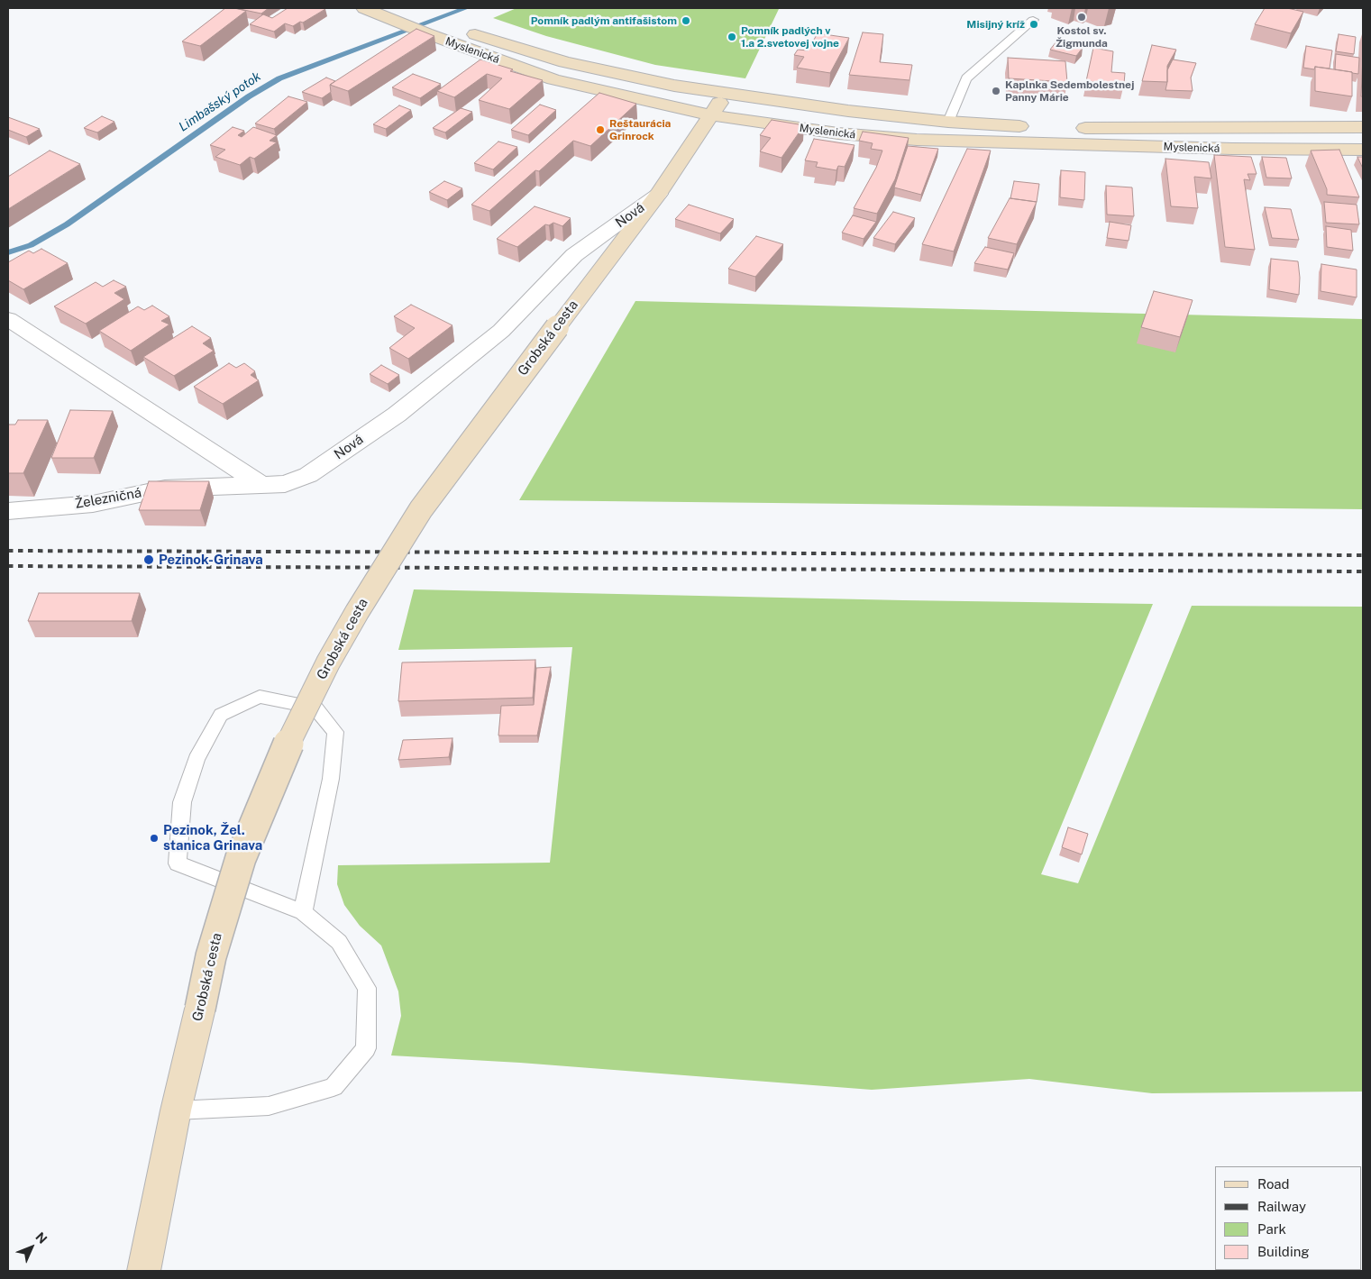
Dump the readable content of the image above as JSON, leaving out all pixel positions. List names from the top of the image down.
{
  "streets": {
    "main road": ["Myslenická", "Grobská cesta"],
    "street": ["Nová", "Železničná"]
  },
  "crossings": [
    ["Myslenická", "Grobská cesta"],
    ["Nová", "Grobská cesta"],
    ["Nová", "Železničná"]
  ],
  "water": ["Limbašský potok"],
  "places": [
    "Kostol sv. Žigmunda",
    "Pomník padlým antifašistom",
    "Misijný kríž",
    "Pomník padlých v 1.a 2.svetovej vojne",
    "Kaplnka Sedembolestnej Panny Márie",
    "Reštaurácia Grinrock",
    "Pezinok-Grinava",
    "Pezinok, Žel. stanica Grinava"
  ],
  "legend": [
    "Road",
    "Railway",
    "Park",
    "Building"
  ],
  "north": "top right"
}
